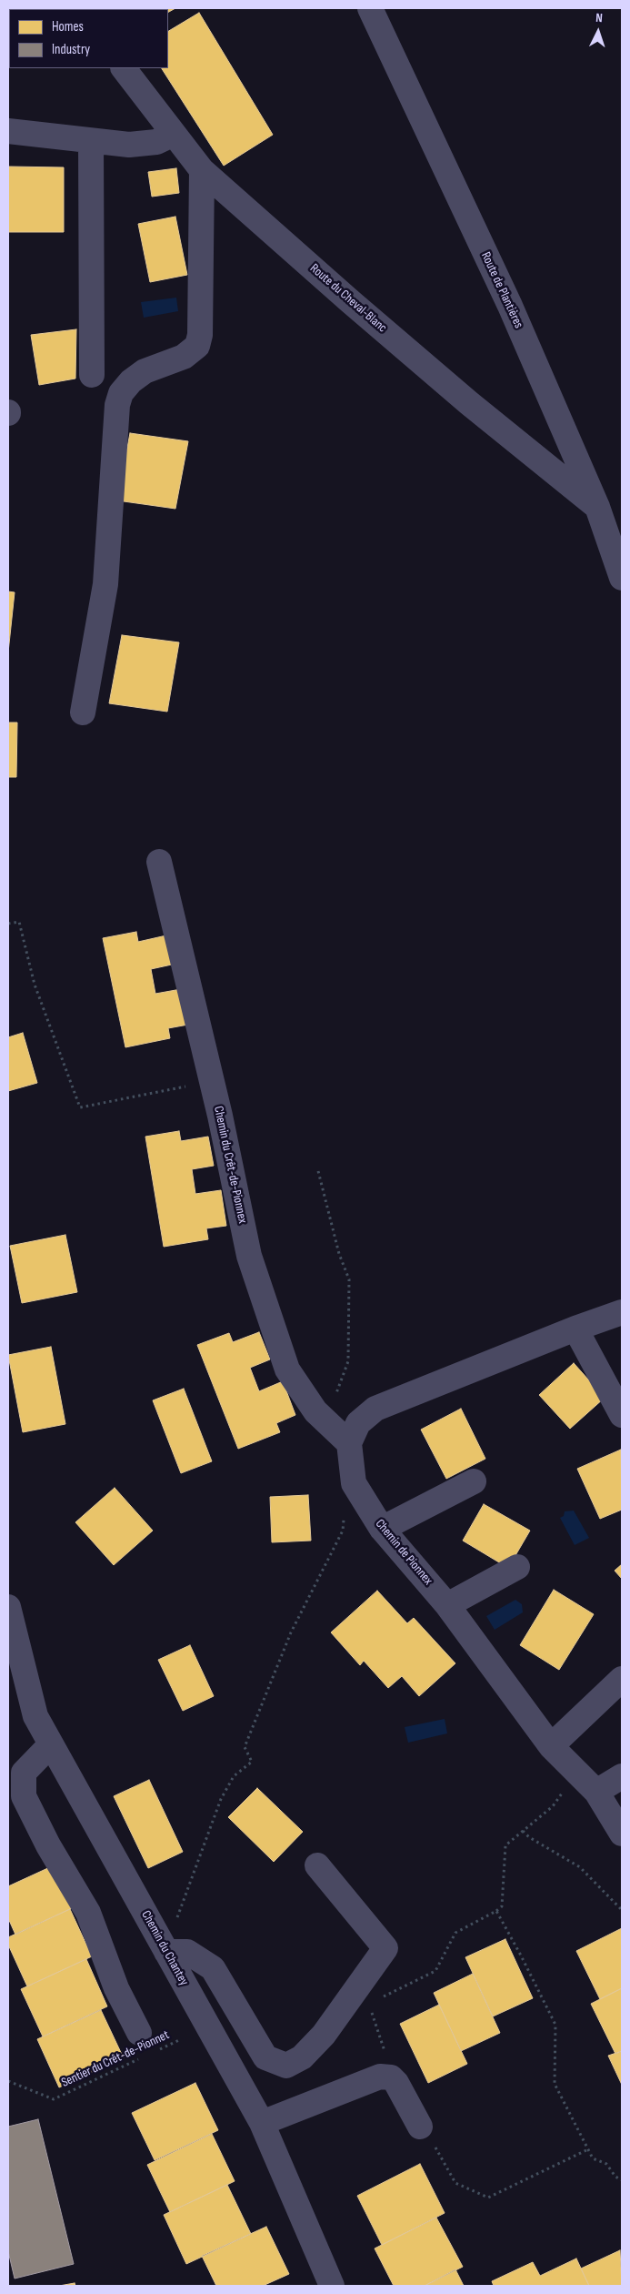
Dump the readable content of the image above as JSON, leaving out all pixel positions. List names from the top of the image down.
{
  "streets": {
    "street": [
      "Route de Plantières",
      "Route du Cheval-Blanc",
      "Chemin du Crêt-de-Pionnex",
      "Chemin de Pionnex",
      "Chemin du Chantey"
    ],
    "path": ["Sentier du Crêt-de-Pionnet"]
  },
  "crossings": [
    ["Route de Plantières", "Route du Cheval-Blanc"],
    ["Chemin du Crêt-de-Pionnex", "Chemin de Pionnex"]
  ],
  "legend": ["Homes", "Industry"],
  "north": "top"
}
